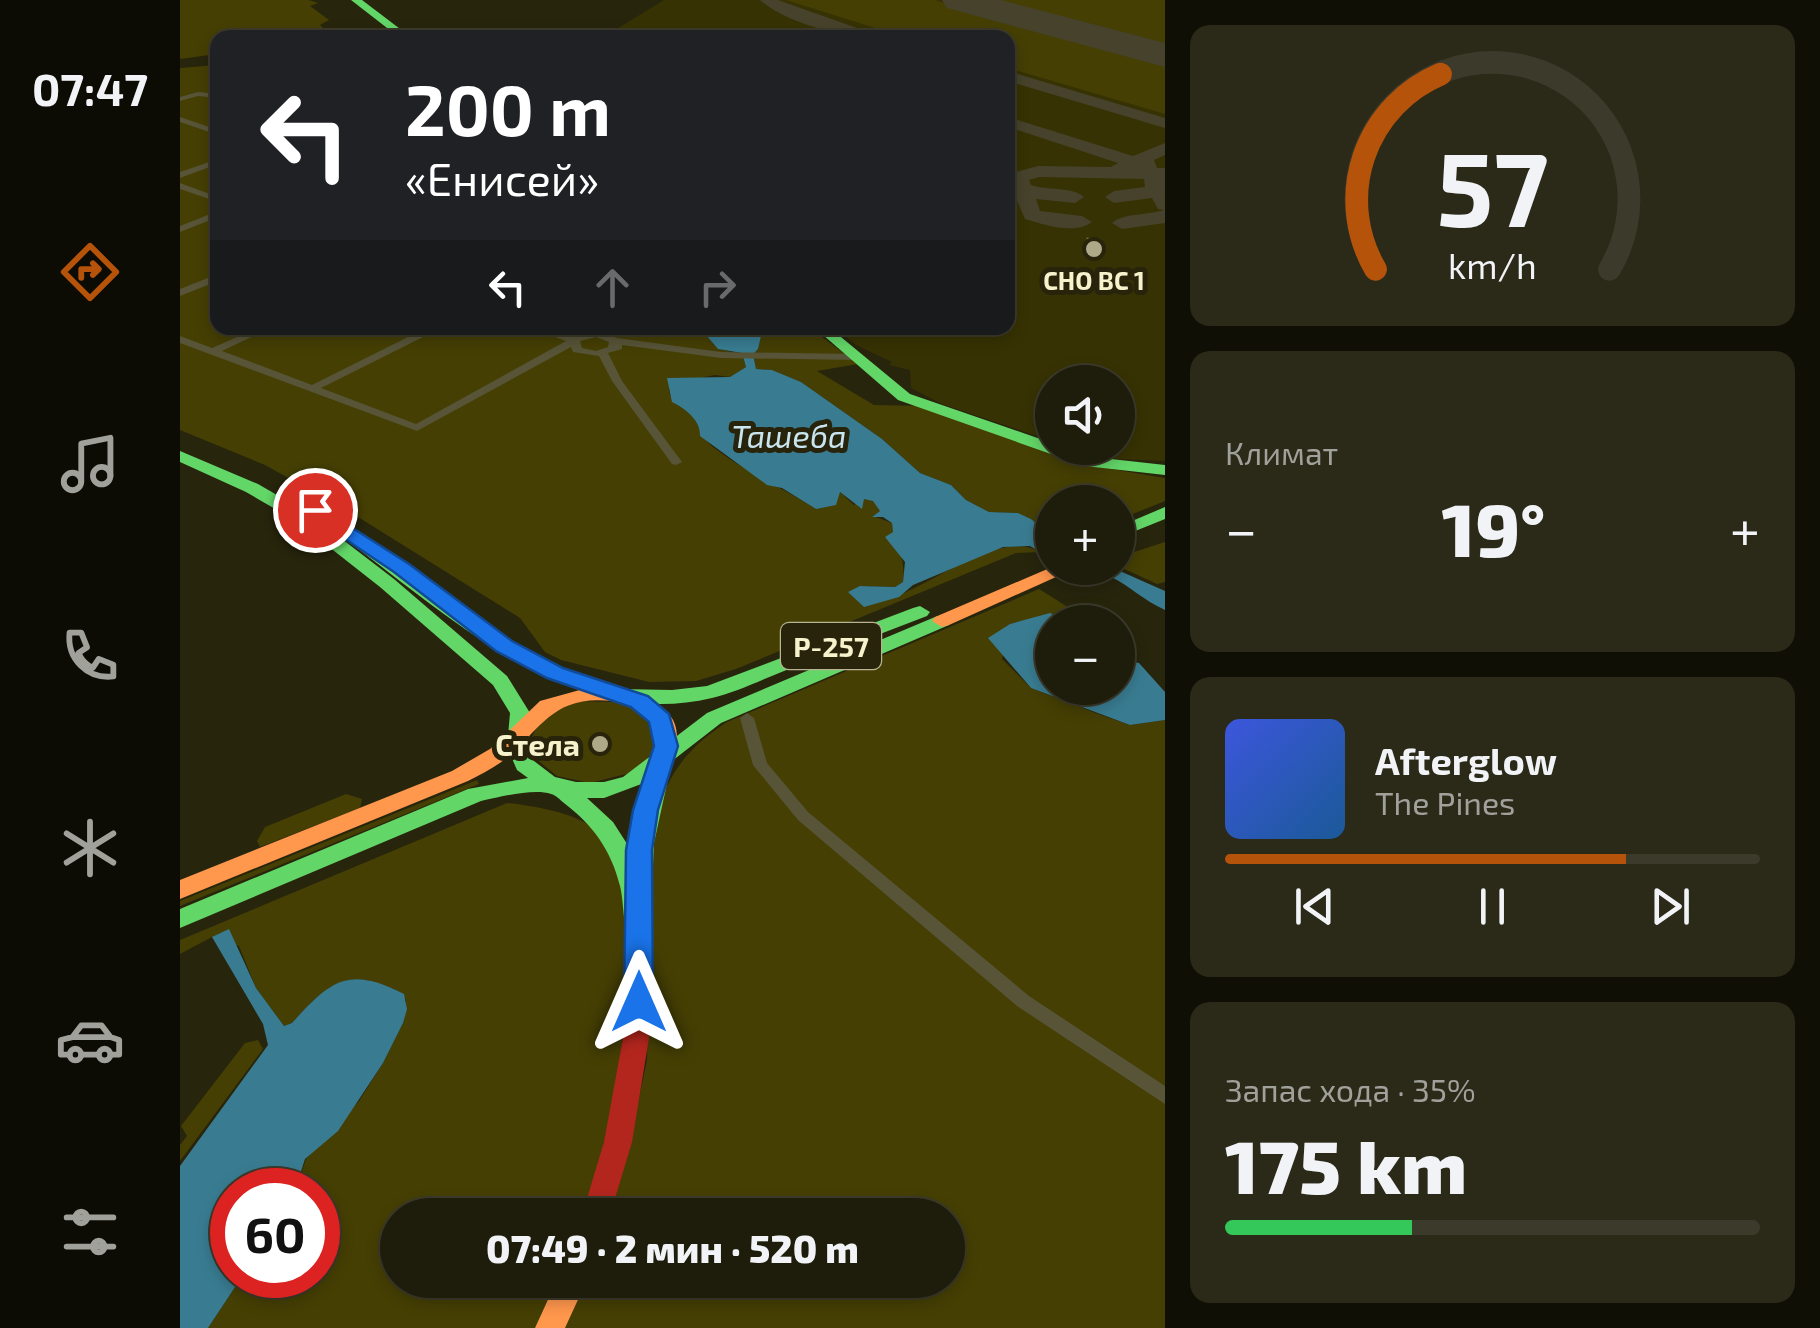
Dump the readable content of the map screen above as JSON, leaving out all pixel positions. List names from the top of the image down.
{
  "streets": {
    "main road": ["Р-257"]
  },
  "water": ["Ташеба"],
  "places": ["СНО ВС 1", "Стела"],
  "page": {
    "tabs": "07:47",
    "turn": ["200 m", "«Енисей»"],
    "tile": [
      "Климат",
      ["Запас хода · 35%", "175 km"]
    ],
    "map_buttons": ["+", "−"],
    "heat": ["−", "19°", "+"],
    "song": ["Afterglow", "The Pines"],
    "limit": "60",
    "trip": "07:49 · 2 мин · 520 m",
    "gauge": ["57", "km/h"]
  }
}
